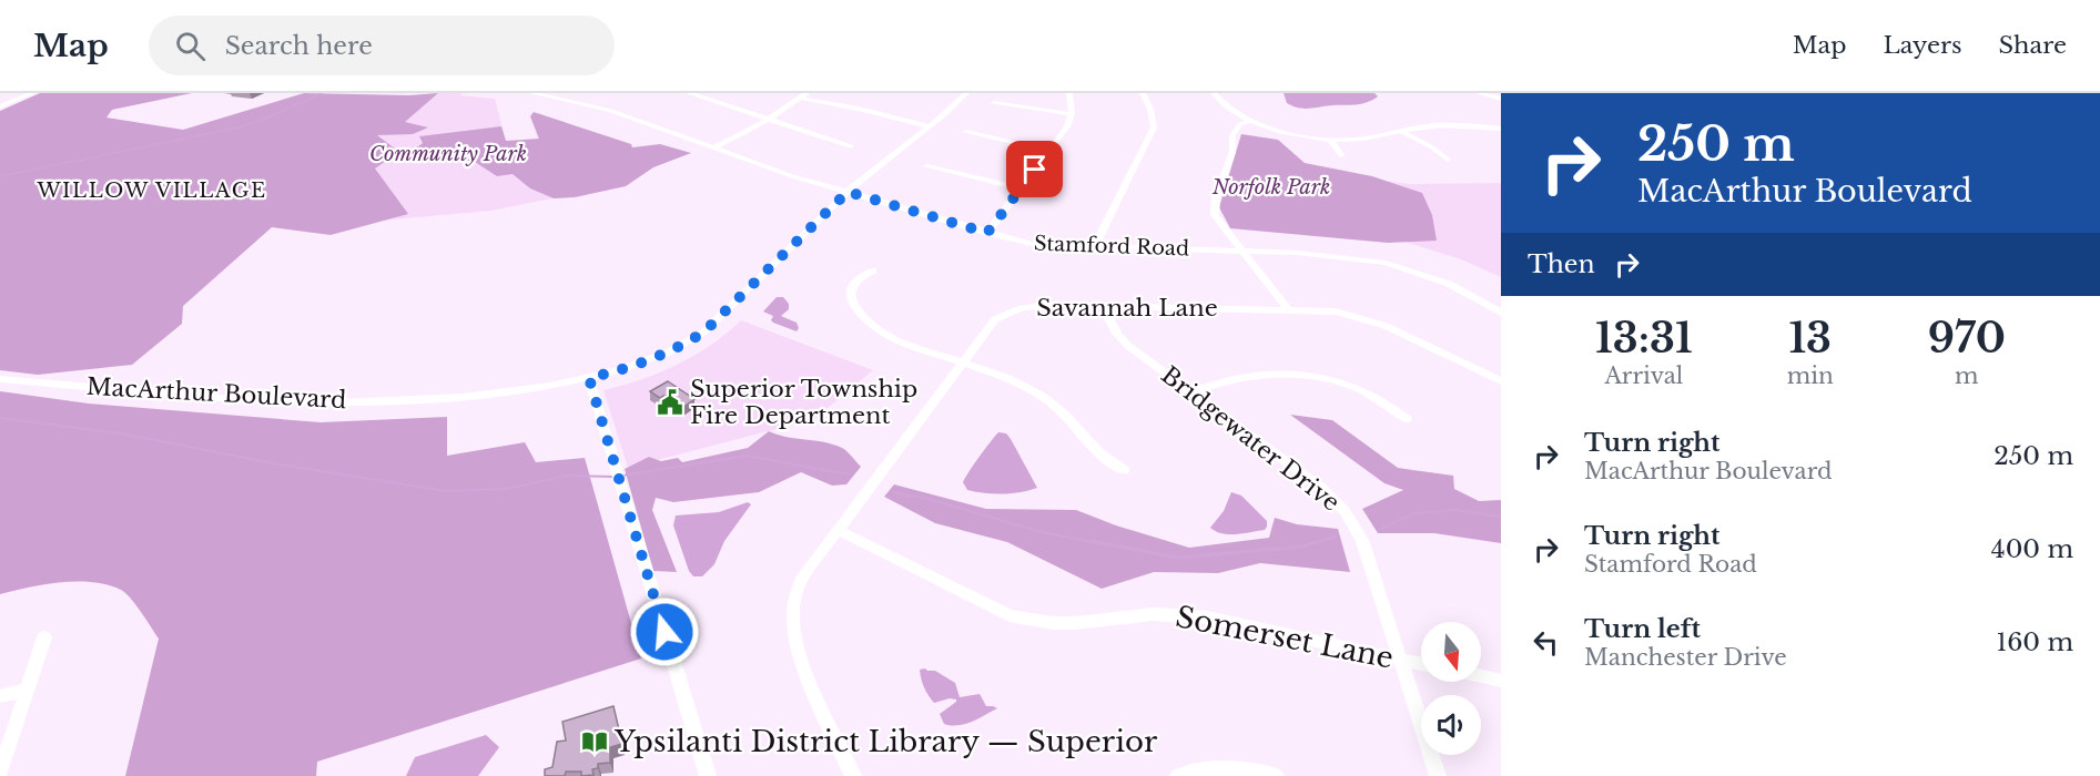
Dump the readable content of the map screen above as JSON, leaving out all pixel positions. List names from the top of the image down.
{
  "streets": {
    "street": [
      "Stamford Road",
      "Savannah Lane",
      "MacArthur Boulevard",
      "Bridgewater Drive",
      "Somerset Lane"
    ]
  },
  "crossings": [
    ["Stamford Road", "MacArthur Boulevard"],
    ["Savannah Lane", "Bridgewater Drive"],
    ["Savannah Lane", "Somerset Lane"],
    ["Bridgewater Drive", "Somerset Lane"]
  ],
  "districts": ["WILLOW VILLAGE"],
  "parks": ["Community Park", "Norfolk Park"],
  "places": {
    "public building": ["Superior Township Fire Department"],
    "library": ["Ypsilanti District Library — Superior"]
  },
  "north": "bottom",
  "page": {
    "header": "Map",
    "search": "Search here",
    "nav": ["Map", "Layers", "Share"],
    "turn": ["250 m", "MacArthur Boulevard"],
    "then": "Then",
    "eta": [
      "13:31",
      "Arrival",
      "13",
      "min",
      "970",
      "m"
    ],
    "list": [
      {
        "name": "Turn right",
        "note": "MacArthur Boulevard",
        "value": "250 m"
      },
      {
        "name": "Turn right",
        "note": "Stamford Road",
        "value": "400 m"
      },
      {
        "name": "Turn left",
        "note": "Manchester Drive",
        "value": "160 m"
      }
    ]
  }
}
